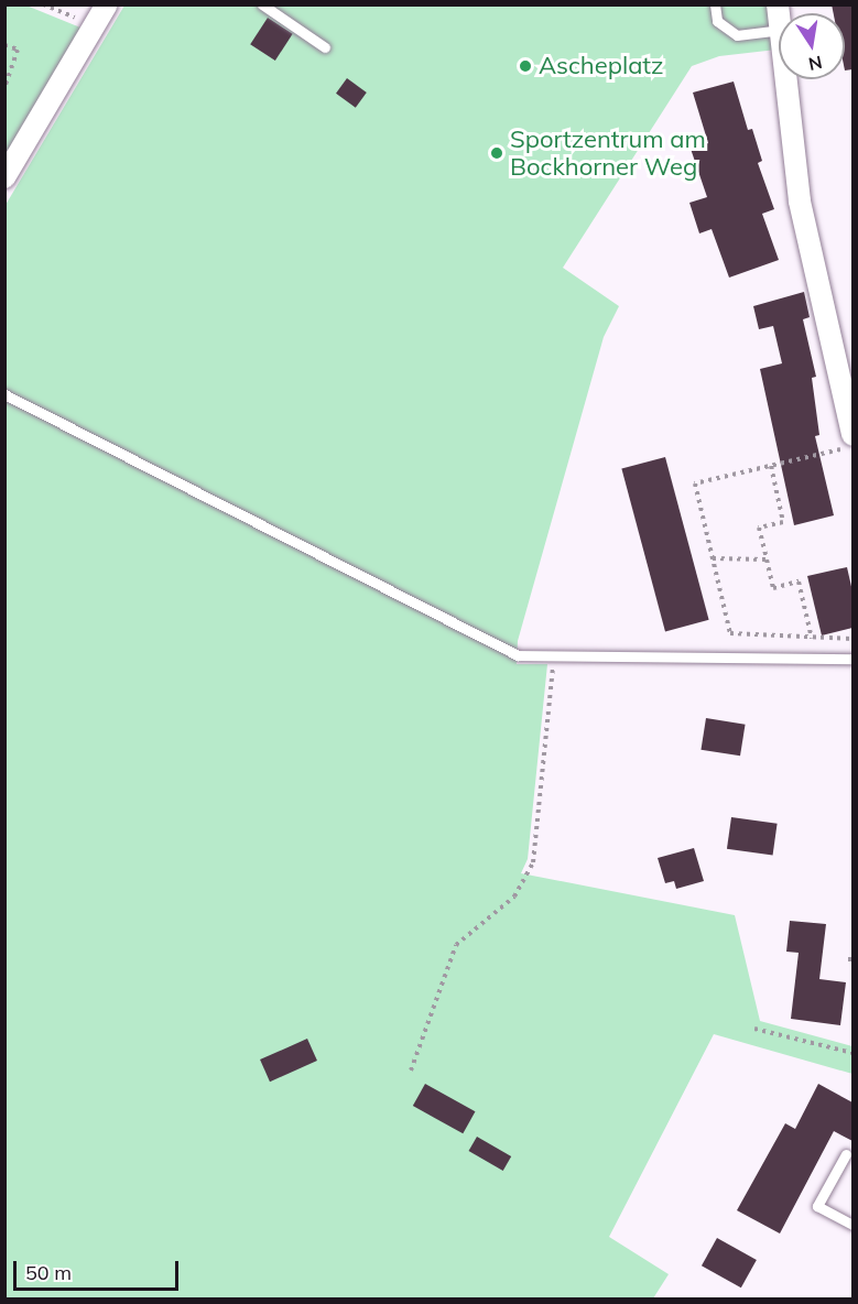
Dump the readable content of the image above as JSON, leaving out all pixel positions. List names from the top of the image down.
{
  "places": ["Ascheplatz", "Sportzentrum am Bockhorner Weg"],
  "scale_bar": "50 m",
  "north": "bottom"
}
